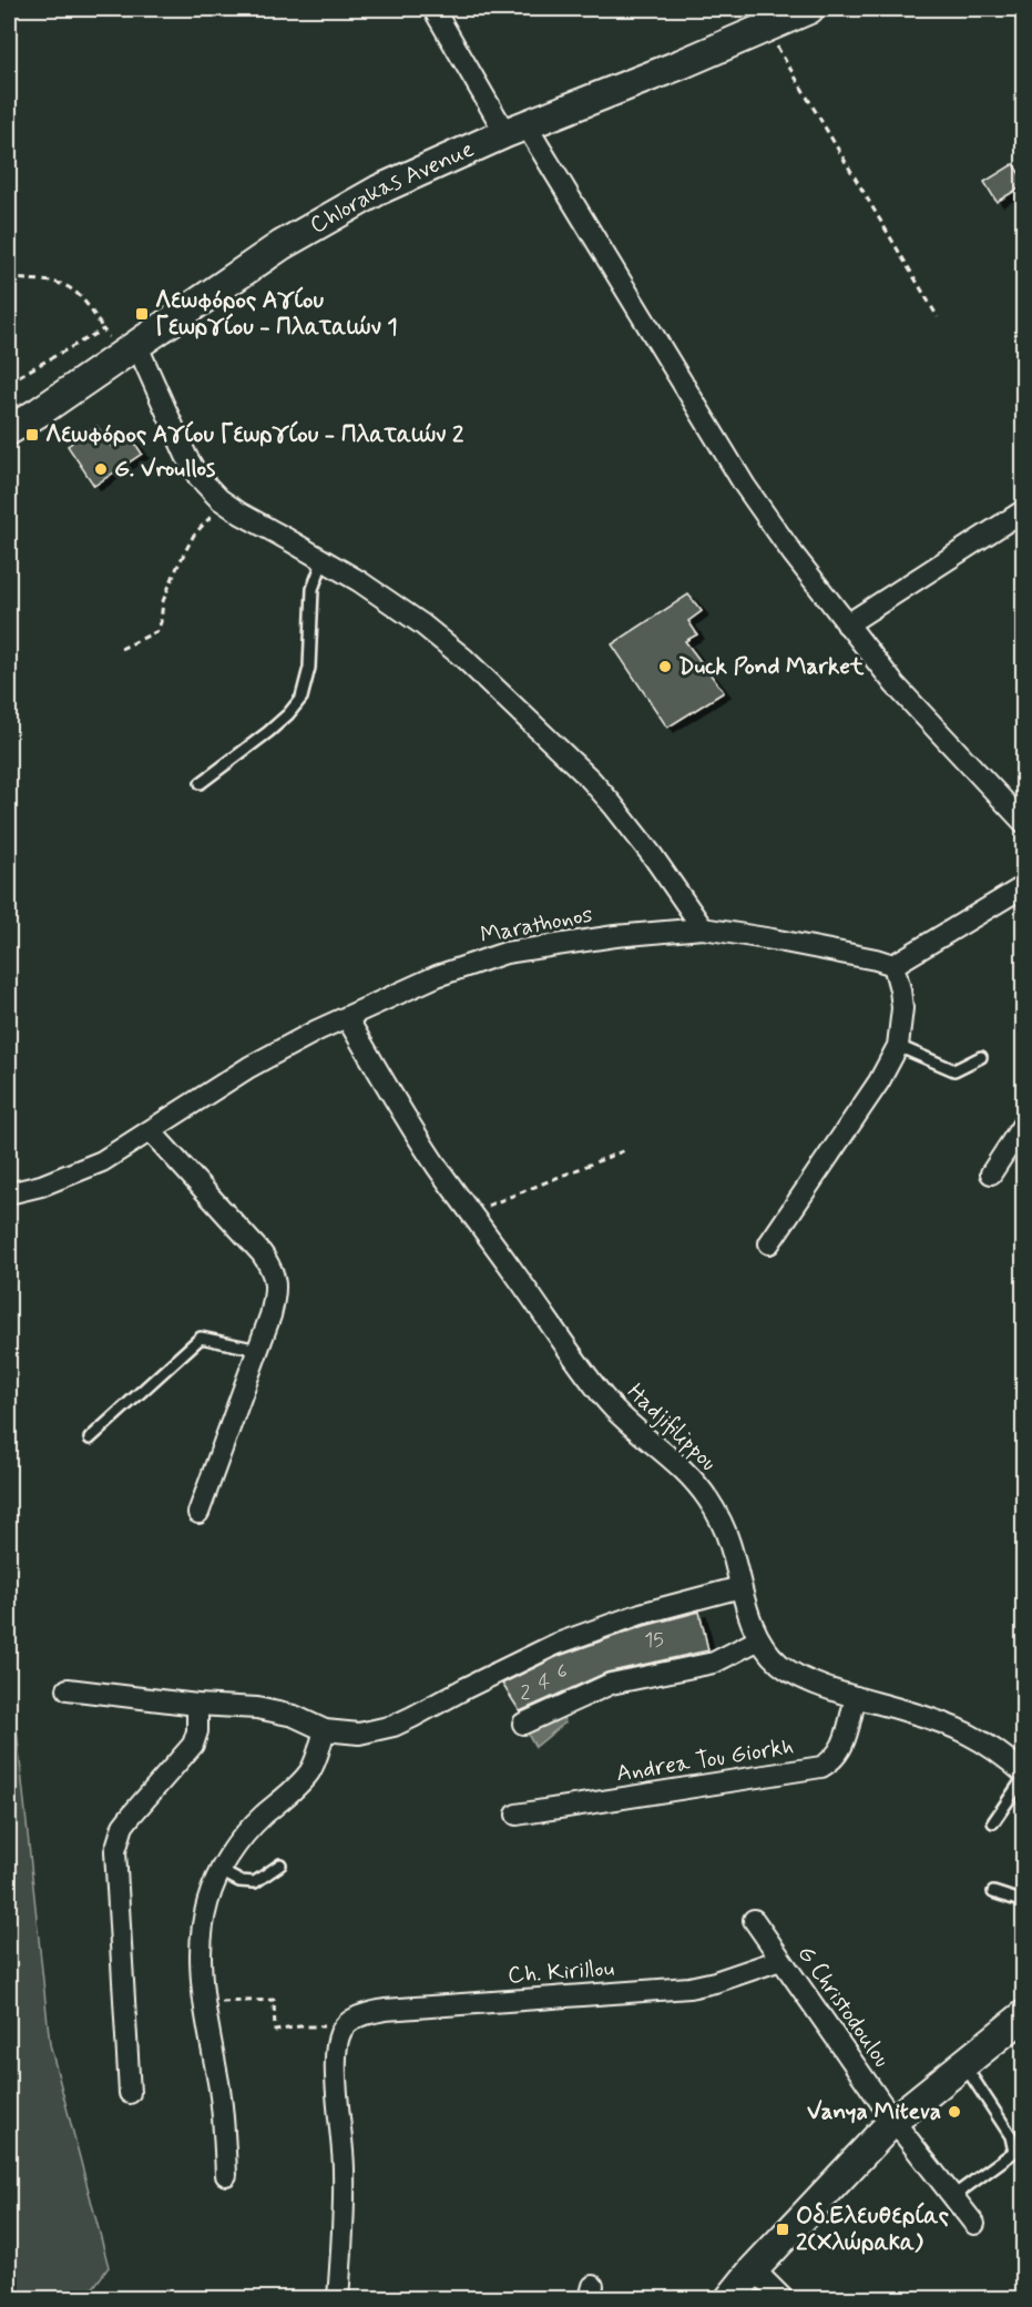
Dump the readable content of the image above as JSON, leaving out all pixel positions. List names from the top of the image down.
{
  "streets": {
    "main road": ["Chlorakas Avenue"],
    "street": [
      "Marathonos",
      "Hadjifilippou",
      "Andrea Tou Giorkh",
      "Ch. Kirillou",
      "G Christodoulou"
    ]
  },
  "crossings": [
    ["Marathonos", "Hadjifilippou"],
    ["Hadjifilippou", "Andrea Tou Giorkh"],
    ["Ch. Kirillou", "G Christodoulou"]
  ],
  "places": {
    "transit": ["Λεωφόρος Αγίου Γεωργίου - Πλαταιών 1", "Λεωφόρος Αγίου Γεωργίου - Πλαταιών 2", "Οδ.Ελευθερίας 2(Χλώρακα)"],
    "other": ["G. Vroullos", "Duck Pond Market", "Vanya Miteva"]
  },
  "house_numbers": [
    "15",
    "6",
    "4",
    "2"
  ]
}
